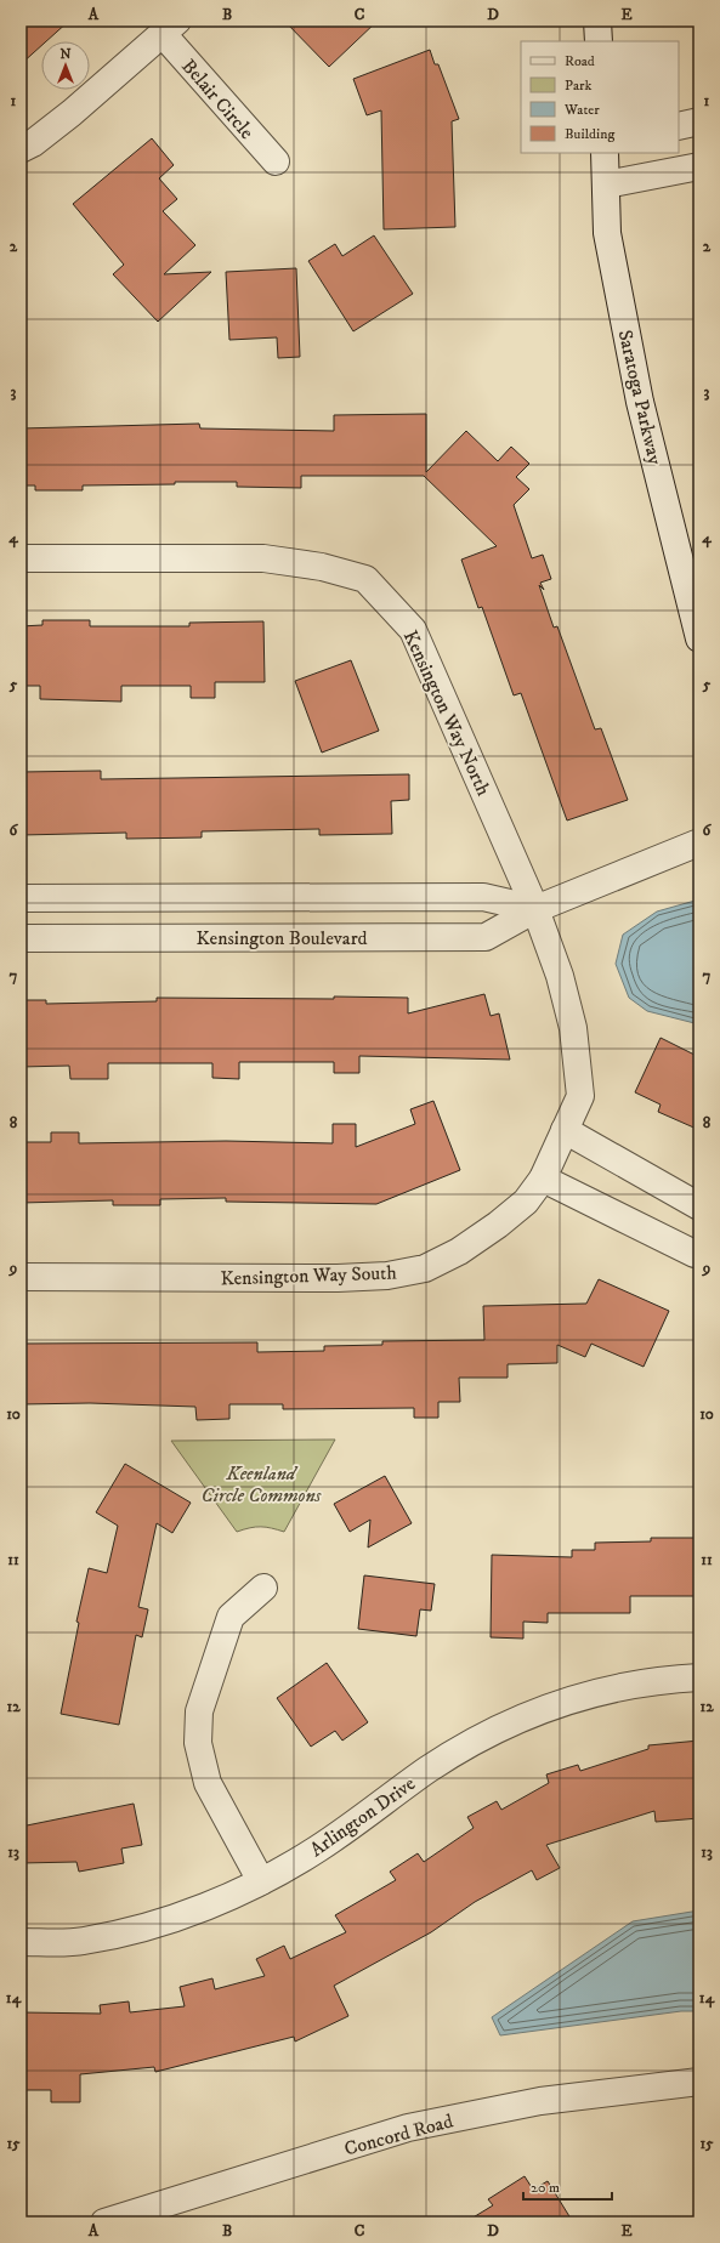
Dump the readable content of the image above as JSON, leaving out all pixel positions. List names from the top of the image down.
{
  "streets": {
    "street": [
      "Belair Circle",
      "Saratoga Parkway",
      "Kensington Way North",
      "Kensington Boulevard",
      "Kensington Way South",
      "Arlington Drive",
      "Concord Road"
    ]
  },
  "crossings": [
    ["Kensington Way North", "Kensington Boulevard"],
    ["Kensington Way North", "Kensington Way South"],
    ["Kensington Boulevard", "Kensington Way South"]
  ],
  "parks": ["Keenland Circle Commons"],
  "legend": [
    "Road",
    "Park",
    "Water",
    "Building"
  ],
  "scale_bar": "20 m",
  "north": "top",
  "grid": {
    "columns": [
      "A",
      "B",
      "C",
      "D",
      "E"
    ],
    "rows": [
      "1",
      "2",
      "3",
      "4",
      "5",
      "6",
      "7",
      "8",
      "9",
      "10",
      "11",
      "12",
      "13",
      "14",
      "15"
    ]
  }
}
